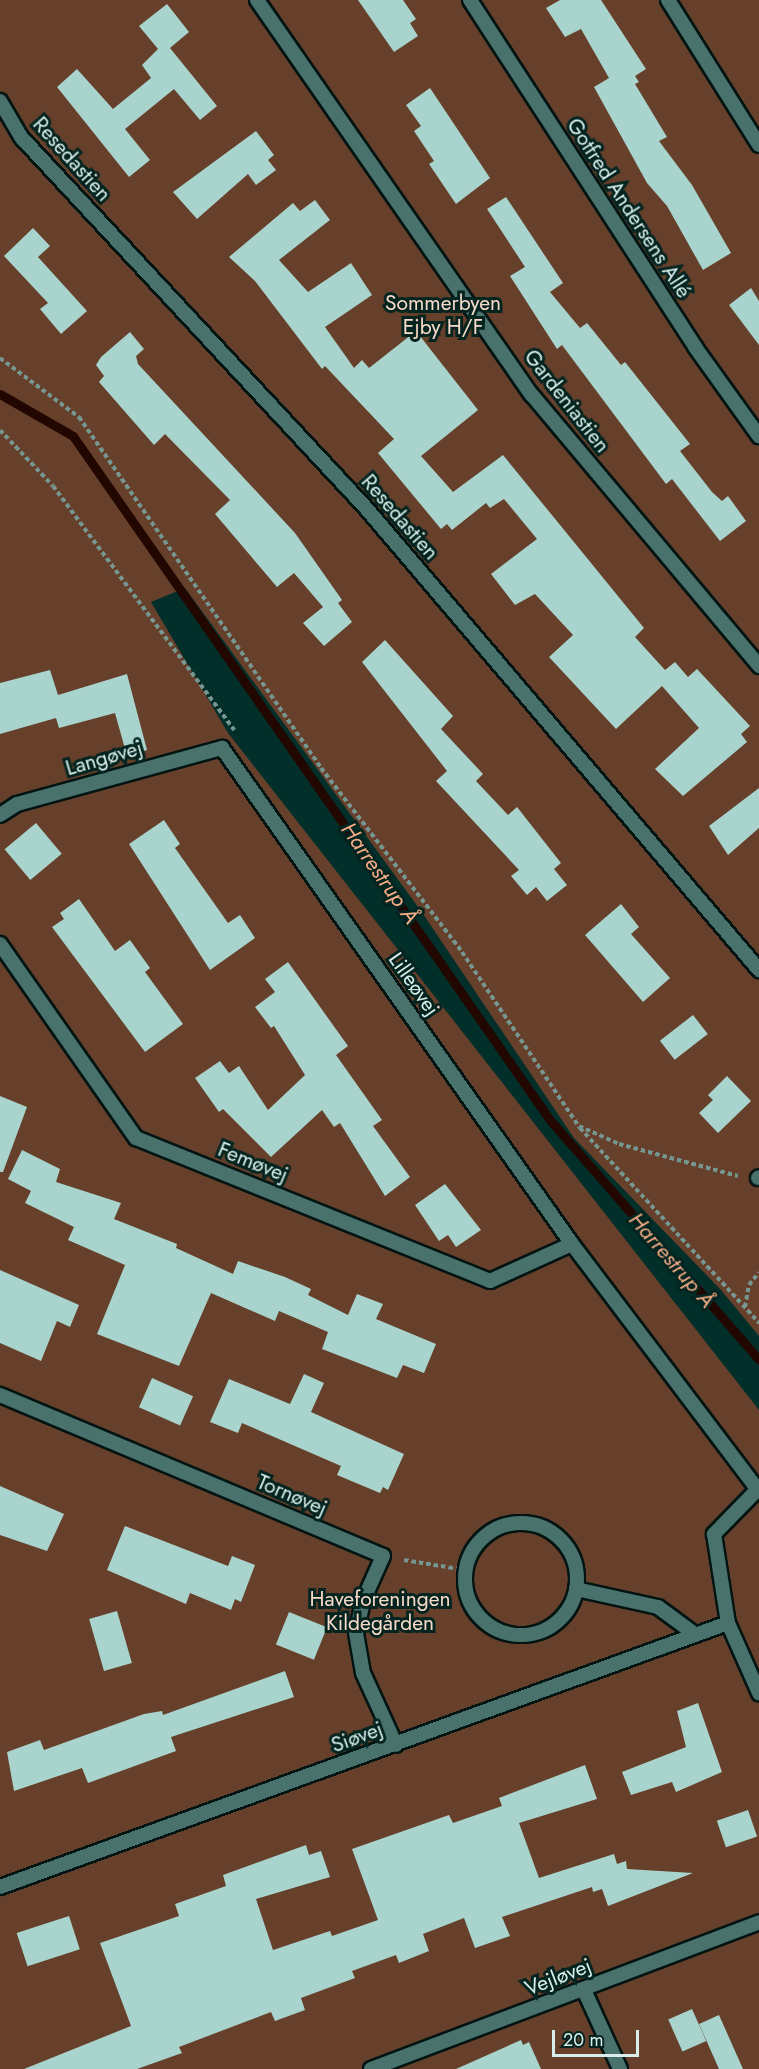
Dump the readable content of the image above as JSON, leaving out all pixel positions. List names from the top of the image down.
{
  "streets": {
    "lane": [
      "Resedastien",
      "Gotfred Andersens Allé",
      "Gardeniastien",
      "Langøvej",
      "Lilleøvej",
      "Femøvej",
      "Tornøvej",
      "Siøvej",
      "Vejløvej"
    ]
  },
  "crossings": [
    ["Langøvej", "Lilleøvej"],
    ["Lilleøvej", "Femøvej"]
  ],
  "water": ["Harrestrup Å"],
  "parks": ["Sommerbyen Ejby H/F", "Haveforeningen Kildegården"],
  "scale_bar": "20 m"
}
